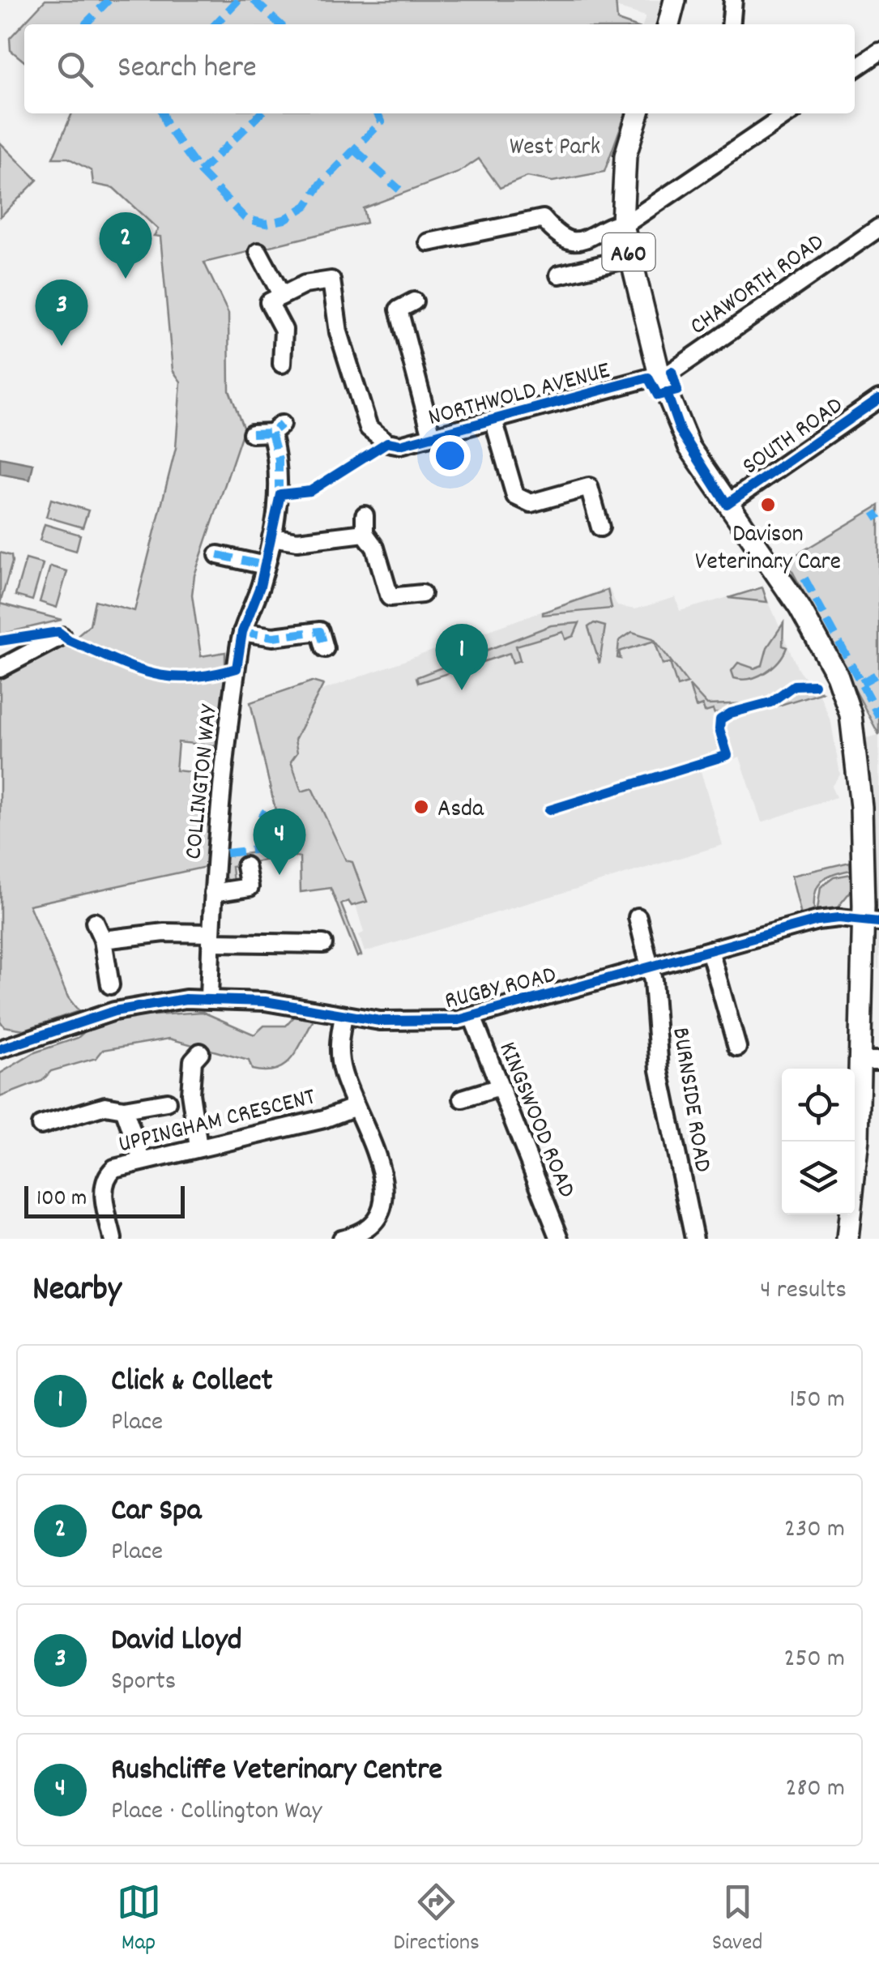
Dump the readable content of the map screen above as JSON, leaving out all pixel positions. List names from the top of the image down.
{
  "streets": {
    "main road": ["A60"],
    "street": [
      "CHAWORTH ROAD",
      "NORTHWOLD AVENUE",
      "SOUTH ROAD",
      "COLLINGTON WAY",
      "RUGBY ROAD",
      "BURNSIDE ROAD",
      "UPPINGHAM CRESCENT",
      "KINGSWOOD ROAD"
    ]
  },
  "crossings": [
    ["A60", "CHAWORTH ROAD"],
    ["A60", "NORTHWOLD AVENUE"],
    ["A60", "SOUTH ROAD"],
    ["A60", "RUGBY ROAD"],
    ["CHAWORTH ROAD", "NORTHWOLD AVENUE"],
    ["COLLINGTON WAY", "RUGBY ROAD"],
    ["RUGBY ROAD", "BURNSIDE ROAD"],
    ["RUGBY ROAD", "KINGSWOOD ROAD"]
  ],
  "parks": ["West Park"],
  "places": ["Davison Veterinary Care", "Asda"],
  "scale_bar": "100 m",
  "page": {
    "search": "Search here",
    "pins": [
      "2",
      "3",
      "1",
      "4"
    ],
    "scale": "100 m",
    "heading": ["Nearby", "4 results"],
    "list": [
      {
        "mark": "1",
        "name": "Click & Collect",
        "note": "Place",
        "value": "150 m"
      },
      {
        "mark": "2",
        "name": "Car Spa",
        "note": "Place",
        "value": "230 m"
      },
      {
        "mark": "3",
        "name": "David Lloyd",
        "note": "Sports",
        "value": "250 m"
      },
      {
        "mark": "4",
        "name": "Rushcliffe Veterinary Centre",
        "note": "Place · Collington Way",
        "value": "280 m"
      }
    ],
    "nav": ["Map", "Directions", "Saved"]
  }
}
